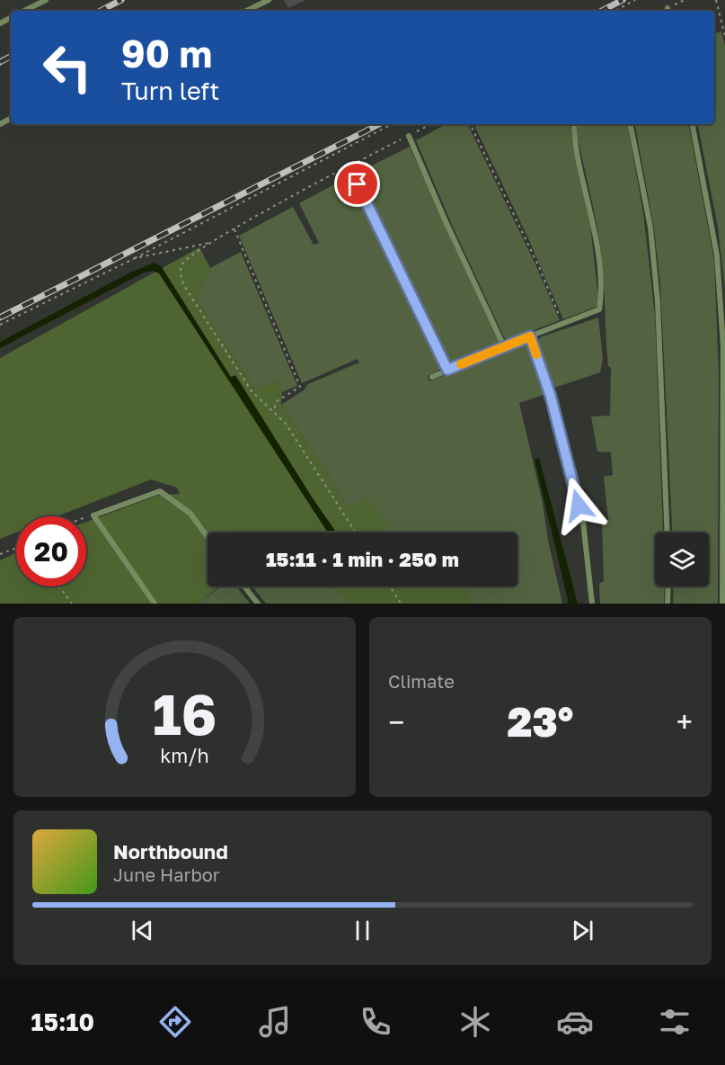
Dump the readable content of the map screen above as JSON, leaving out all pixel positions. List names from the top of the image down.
{
  "page": {
    "turn": ["90 m", "Turn left"],
    "limit": "20",
    "trip": "15:11 · 1 min · 250 m",
    "tile": "Climate",
    "heat": ["−", "23°", "+"],
    "song": ["Northbound", "June Harbor"],
    "tabs": "15:10",
    "gauge": ["16", "km/h"]
  }
}
